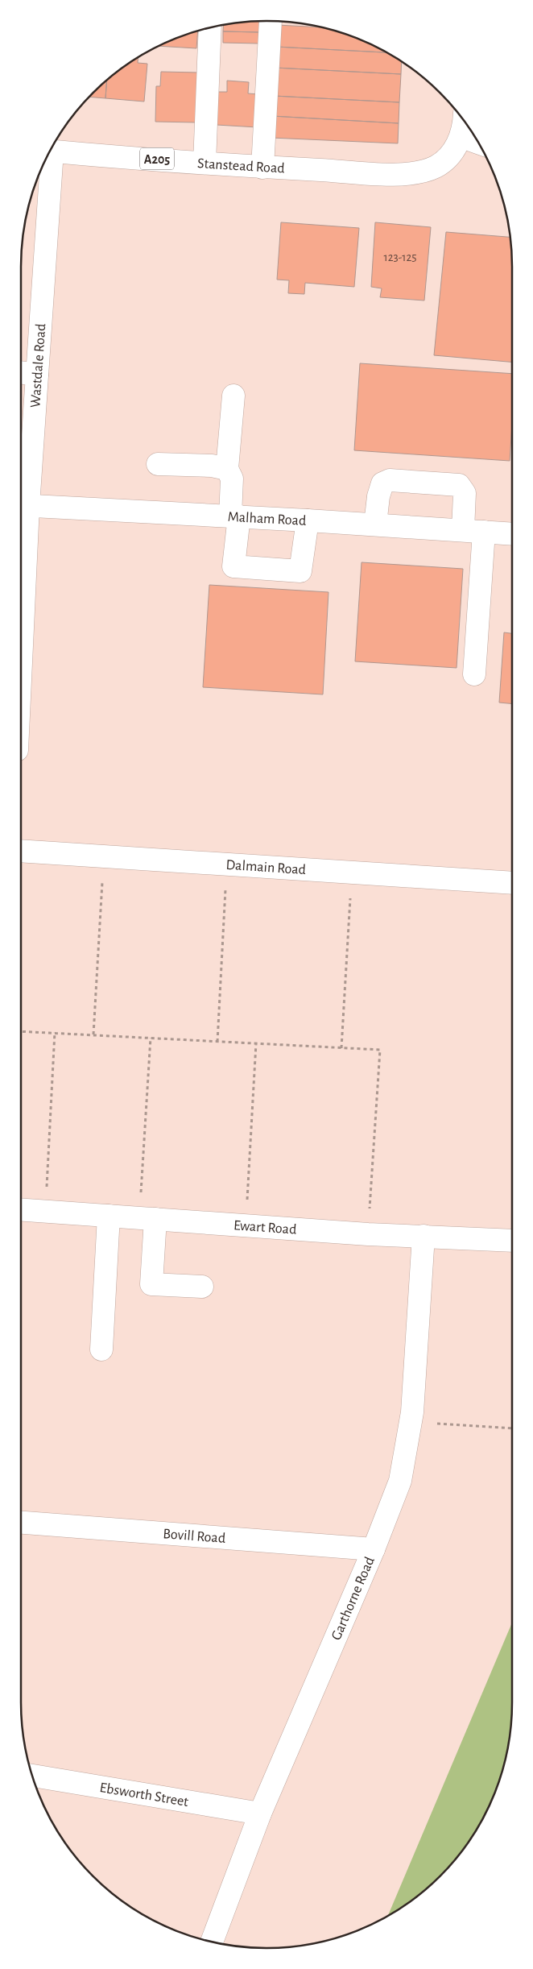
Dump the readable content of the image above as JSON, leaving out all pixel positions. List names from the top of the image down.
{
  "streets": {
    "main road": [
      "A205",
      "Stanstead Road",
      "Wastdale Road",
      "Malham Road",
      "Dalmain Road",
      "Ewart Road",
      "Bovill Road",
      "Garthorne Road",
      "Ebsworth Street"
    ]
  },
  "crossings": [
    ["A205", "Stanstead Road"],
    ["Wastdale Road", "Malham Road"],
    ["Ewart Road", "Garthorne Road"],
    ["Bovill Road", "Garthorne Road"],
    ["Garthorne Road", "Ebsworth Street"]
  ],
  "house_numbers": ["123-125"]
}
